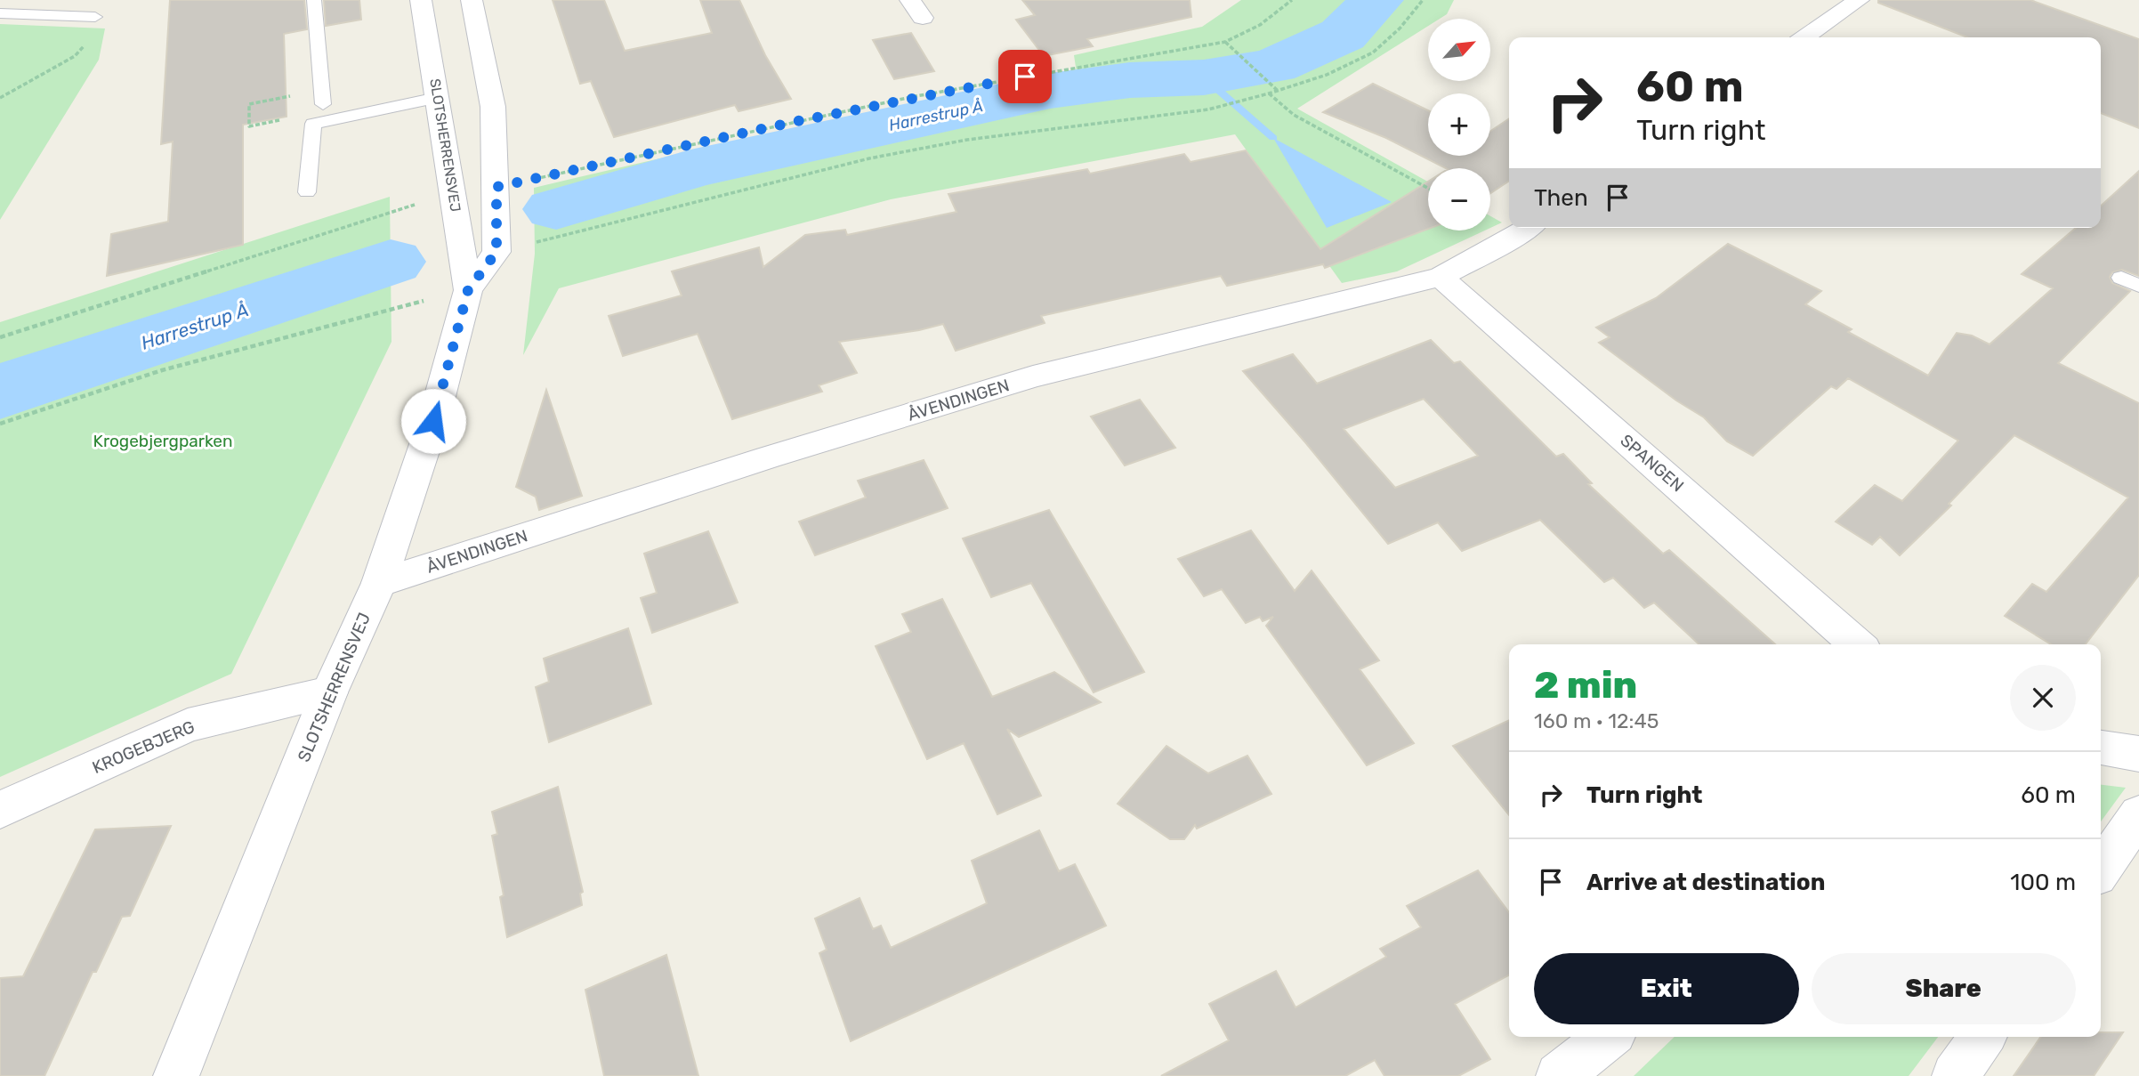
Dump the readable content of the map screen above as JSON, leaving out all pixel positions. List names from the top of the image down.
{
  "streets": {
    "street": [
      "SLOTSHERRENSVEJ",
      "ÅVENDINGEN",
      "SPANGEN",
      "KROGEBJERG"
    ]
  },
  "crossings": [
    ["SLOTSHERRENSVEJ", "ÅVENDINGEN"],
    ["SLOTSHERRENSVEJ", "KROGEBJERG"],
    ["ÅVENDINGEN", "SPANGEN"]
  ],
  "water": ["Harrestrup Å"],
  "parks": ["Krogebjergparken"],
  "north": "top right",
  "page": {
    "map_buttons": ["+", "−"],
    "turn": ["60 m", "Turn right"],
    "then": "Then",
    "heading": ["2 min", "160 m · 12:45"],
    "list": [
      {
        "name": "Turn right",
        "value": "60 m"
      },
      {
        "name": "Arrive at destination",
        "value": "100 m"
      }
    ],
    "buttons": ["Exit", "Share"]
  }
}
